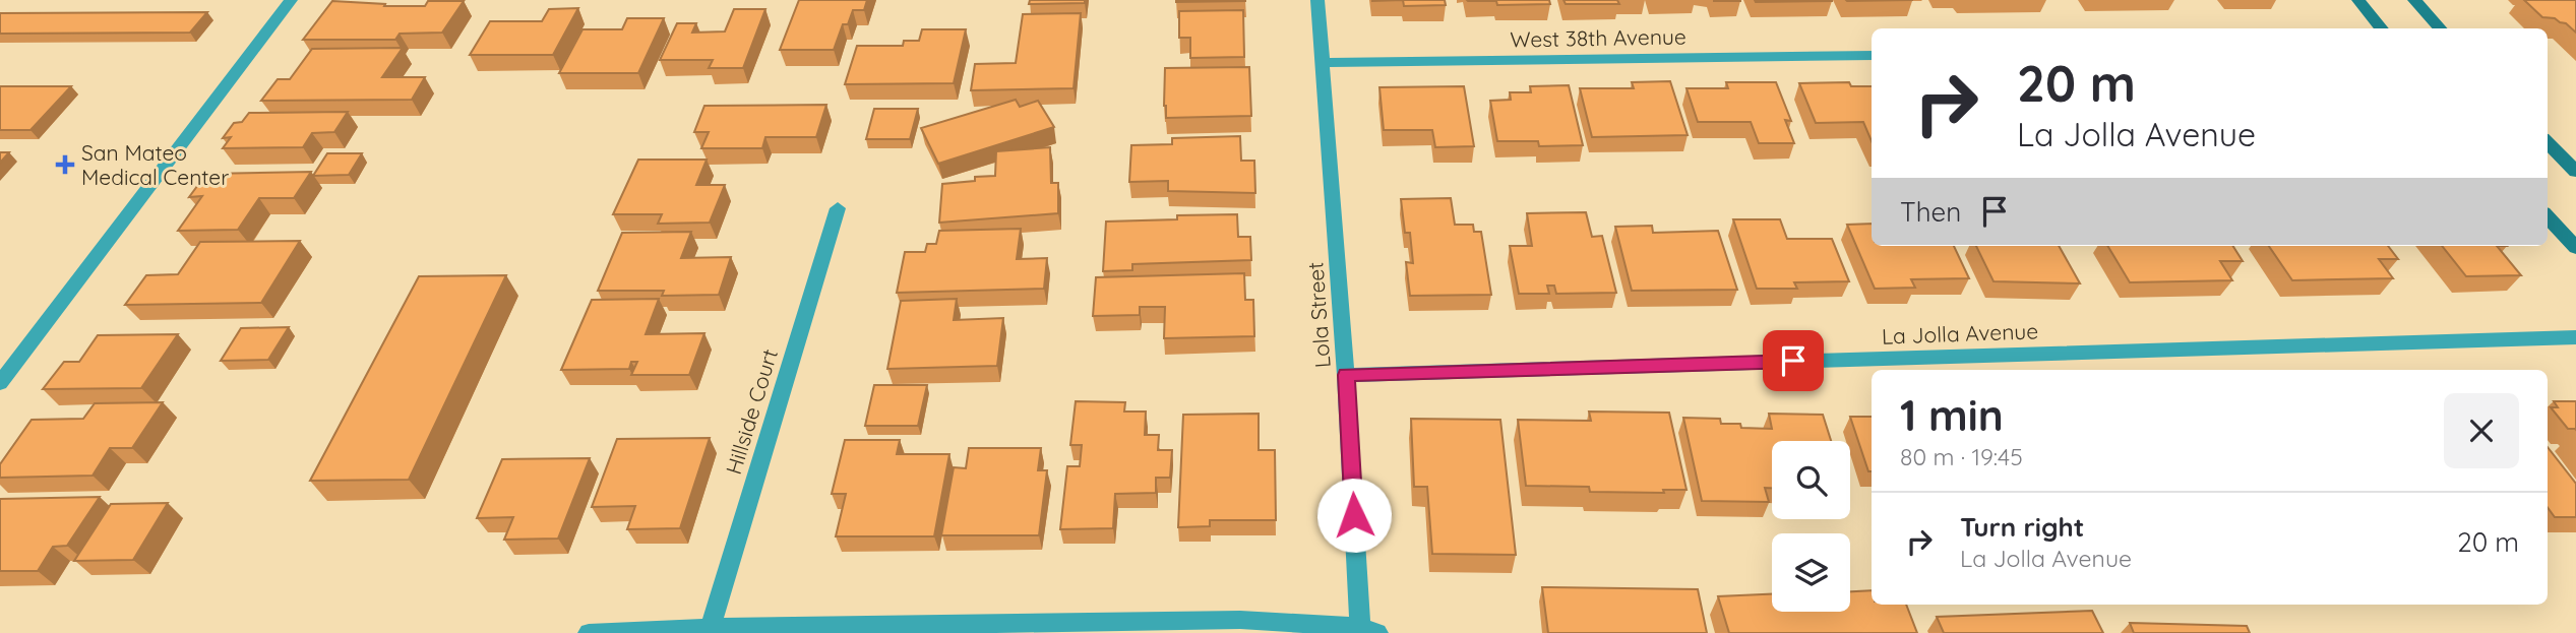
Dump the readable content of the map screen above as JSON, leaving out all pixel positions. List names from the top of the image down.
{
  "streets": {
    "street": [
      "West 38th Avenue",
      "Lola Street",
      "La Jolla Avenue",
      "Hillside Court"
    ]
  },
  "crossings": [
    ["West 38th Avenue", "Lola Street"],
    ["Lola Street", "La Jolla Avenue"]
  ],
  "places": {
    "health": ["San Mateo Medical Center"]
  },
  "page": {
    "turn": ["20 m", "La Jolla Avenue"],
    "then": "Then",
    "heading": ["1 min", "80 m · 19:45"],
    "list": [
      {
        "name": "Turn right",
        "note": "La Jolla Avenue",
        "value": "20 m"
      }
    ]
  }
}
